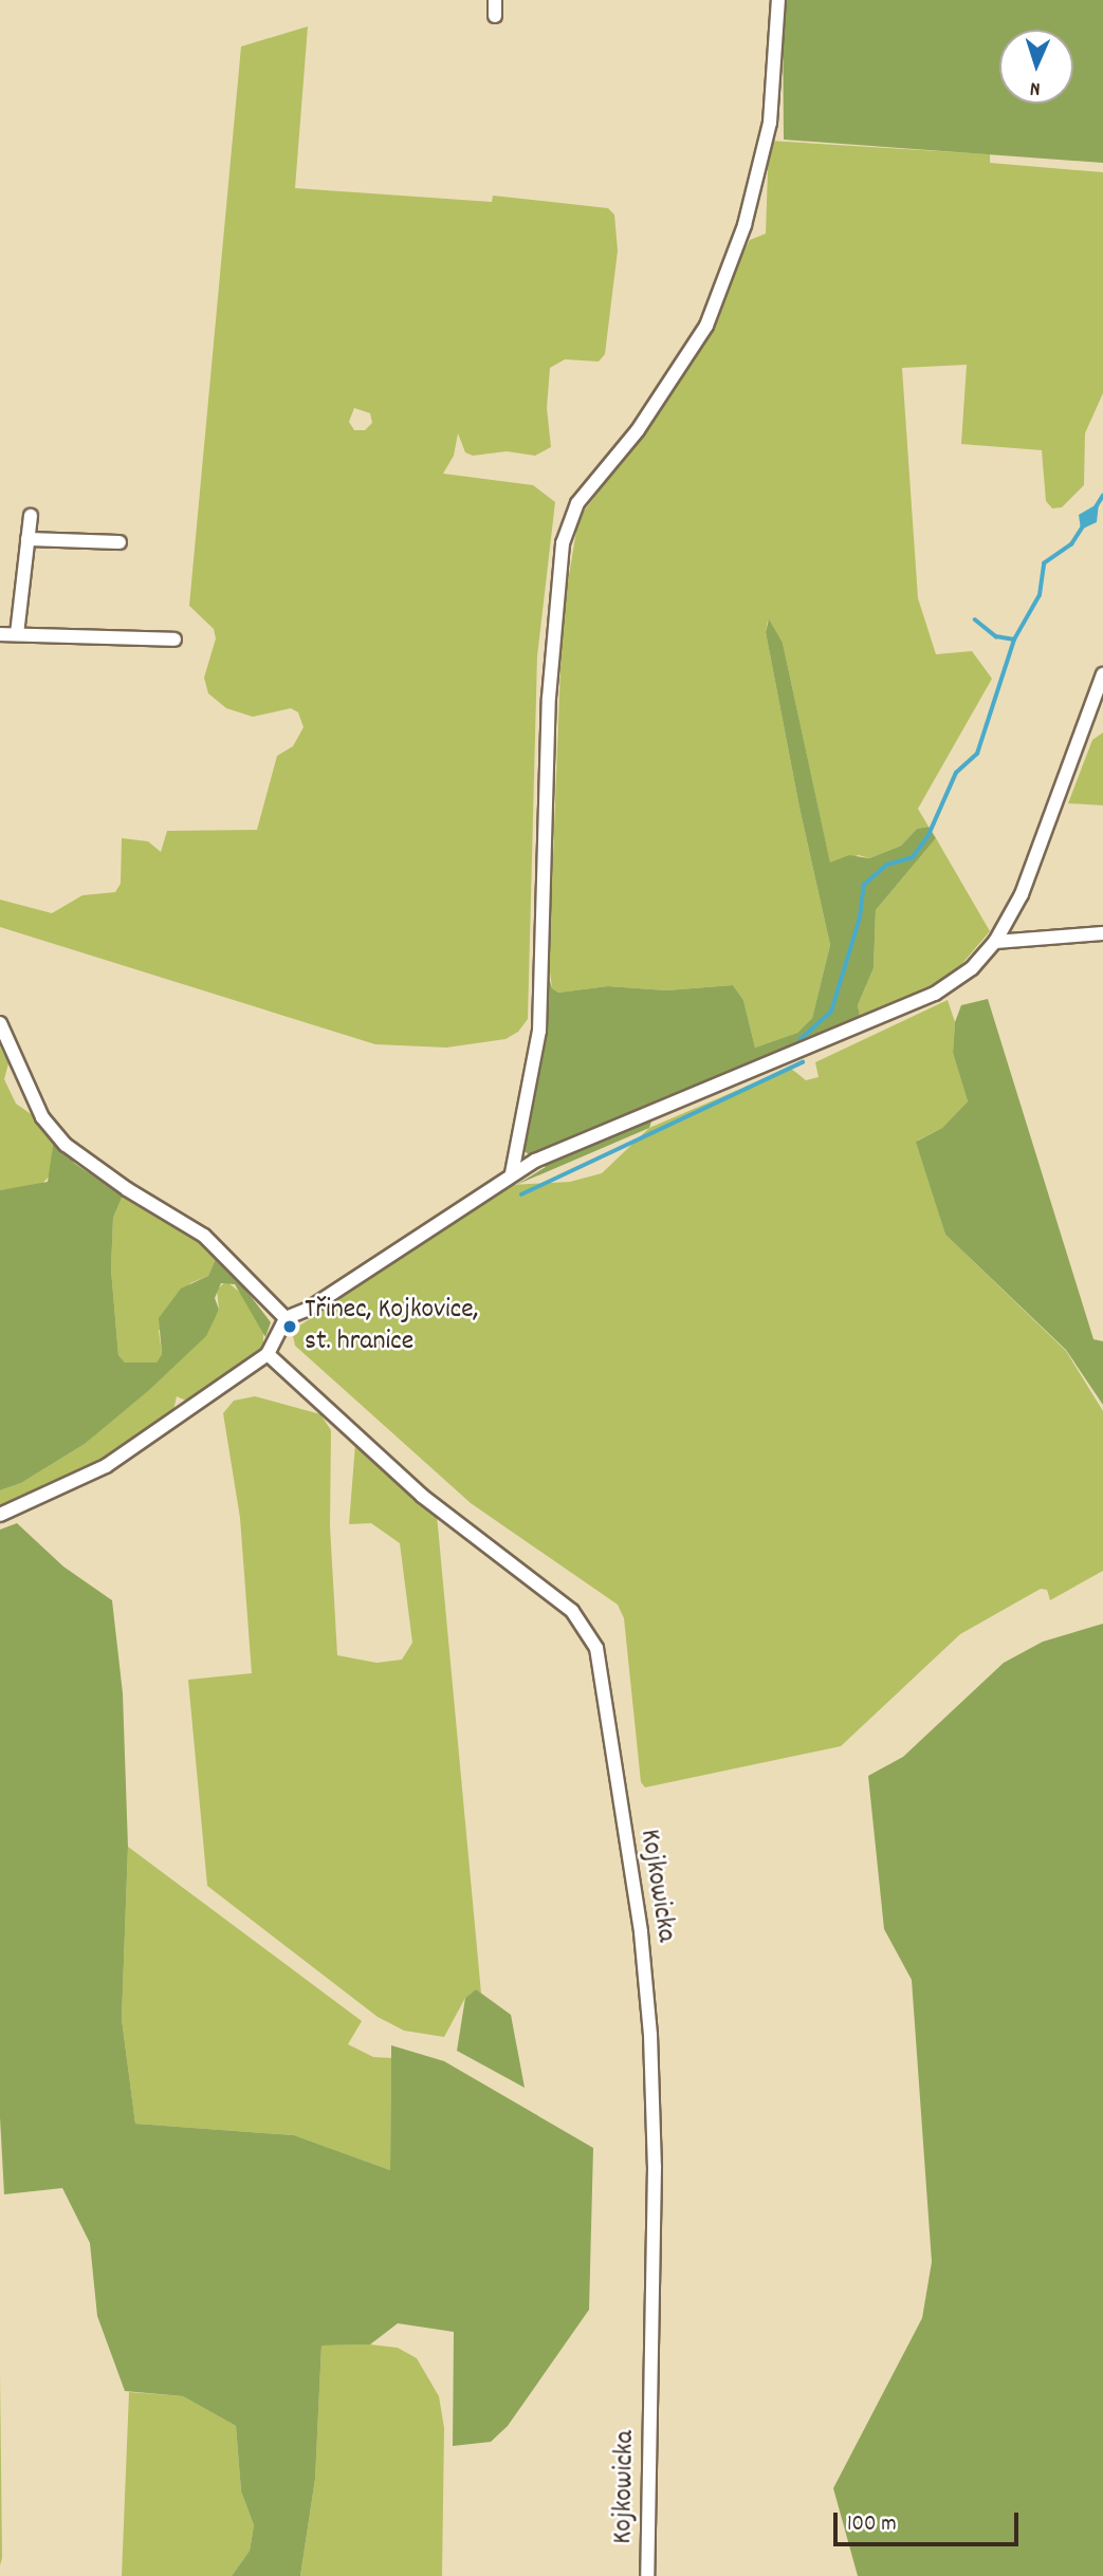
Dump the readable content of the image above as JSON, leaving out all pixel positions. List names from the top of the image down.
{
  "streets": {
    "street": ["Kojkowicka"]
  },
  "places": ["Třinec, Kojkovice, st. hranice"],
  "scale_bar": "100 m",
  "north": "bottom"
}
